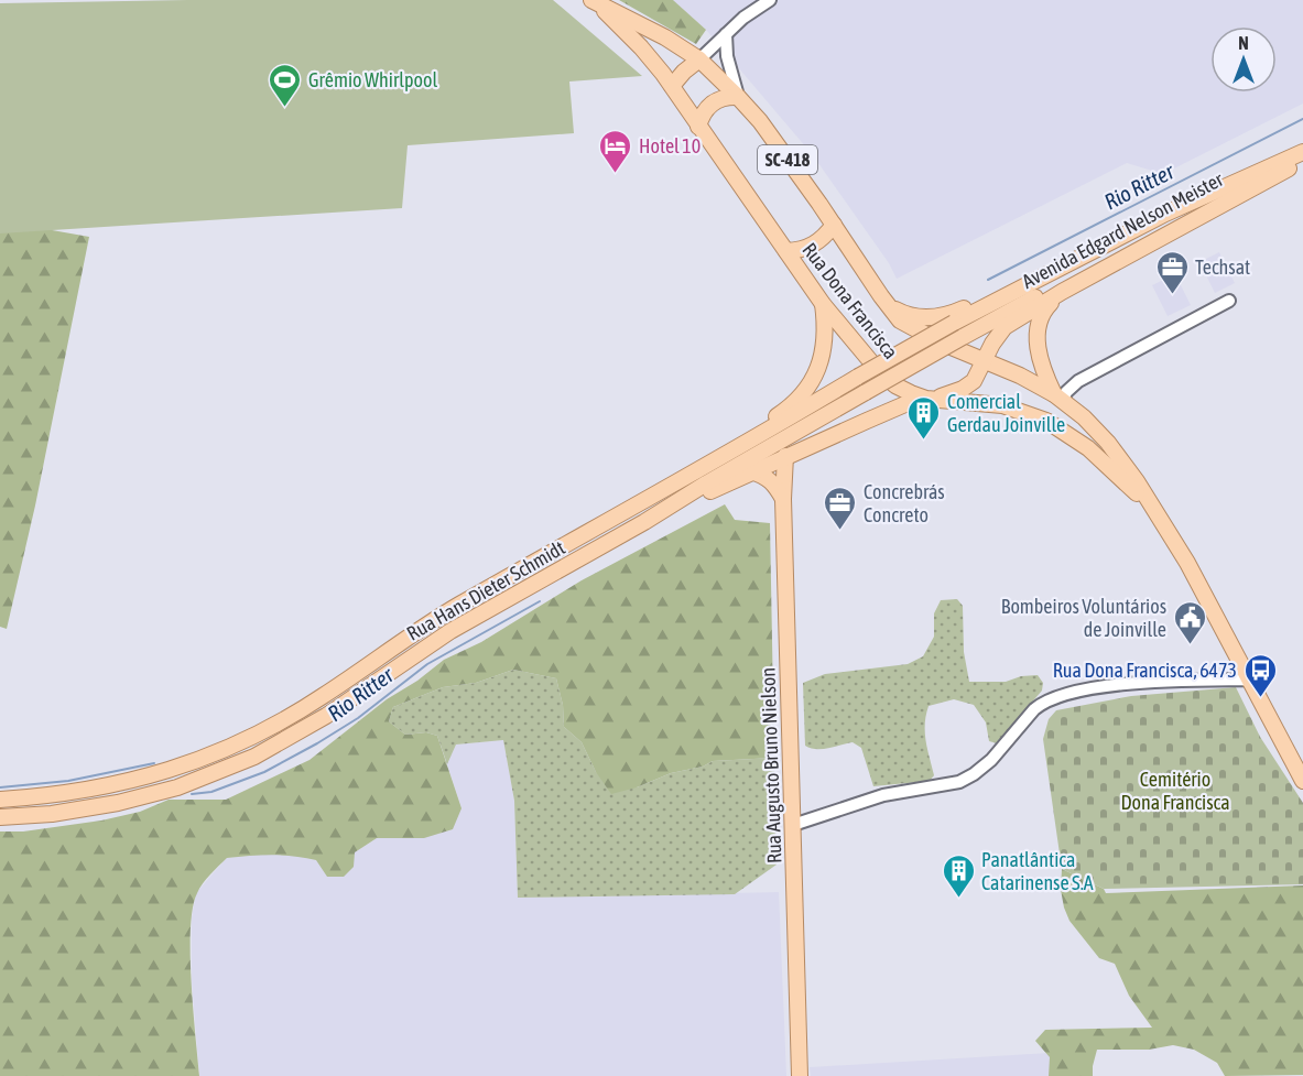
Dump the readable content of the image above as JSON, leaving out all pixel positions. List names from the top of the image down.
{
  "streets": {
    "main road": [
      "SC-418",
      "Avenida Edgard Nelson Meister",
      "Rua Dona Francisca",
      "Rua Hans Dieter Schmidt",
      "Rua Augusto Bruno Nielson"
    ]
  },
  "crossings": [
    ["Avenida Edgard Nelson Meister", "Rua Hans Dieter Schmidt"]
  ],
  "water": ["Rio Ritter"],
  "parks": ["Cemitério Dona Francisca"],
  "places": {
    "sports": ["Grêmio Whirlpool"],
    "hotel": ["Hotel 10"],
    "office": ["Techsat", "Concrebrás Concreto"],
    "building": ["Comercial Gerdau Joinville", "Panatlântica Catarinense S.A"],
    "public building": ["Bombeiros Voluntários de Joinville"],
    "bus stop": ["Rua Dona Francisca, 6473"]
  },
  "north": "top"
}
